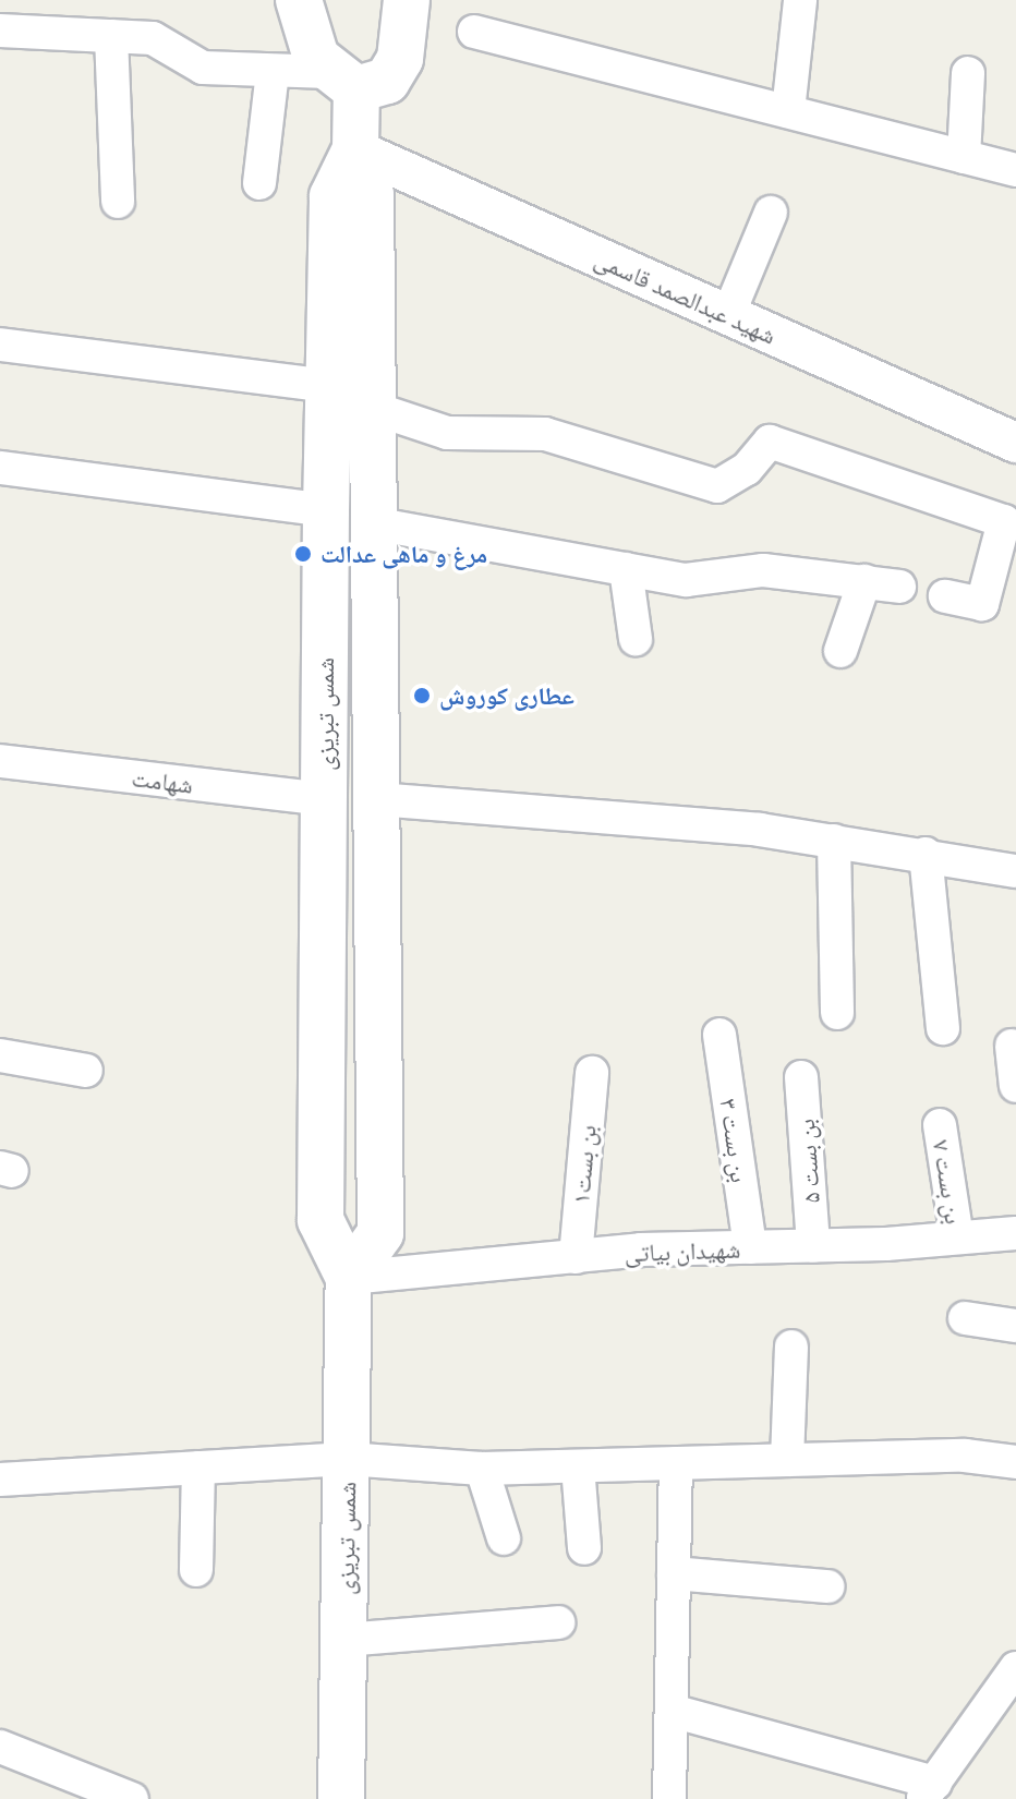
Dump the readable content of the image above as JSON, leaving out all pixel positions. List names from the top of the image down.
{
  "streets": {
    "main road": ["شمس تبریزی"],
    "street": [
      "شهید عبدالصمد قاسمی",
      "شهامت",
      "بن بست ۳",
      "بن بست ۵",
      "بن بست۱",
      "بن بست ۷",
      "شهیدان بیاتی"
    ]
  },
  "crossings": [
    ["شهید عبدالصمد قاسمی", "شمس تبریزی"],
    ["شمس تبریزی", "شهامت"],
    ["شمس تبریزی", "شهیدان بیاتی"],
    ["بن بست ۳", "شهیدان بیاتی"],
    ["بن بست ۵", "شهیدان بیاتی"],
    ["بن بست۱", "شهیدان بیاتی"],
    ["بن بست ۷", "شهیدان بیاتی"]
  ],
  "places": ["مرغ و ماهی عدالت", "عطاری کوروش"]
}
